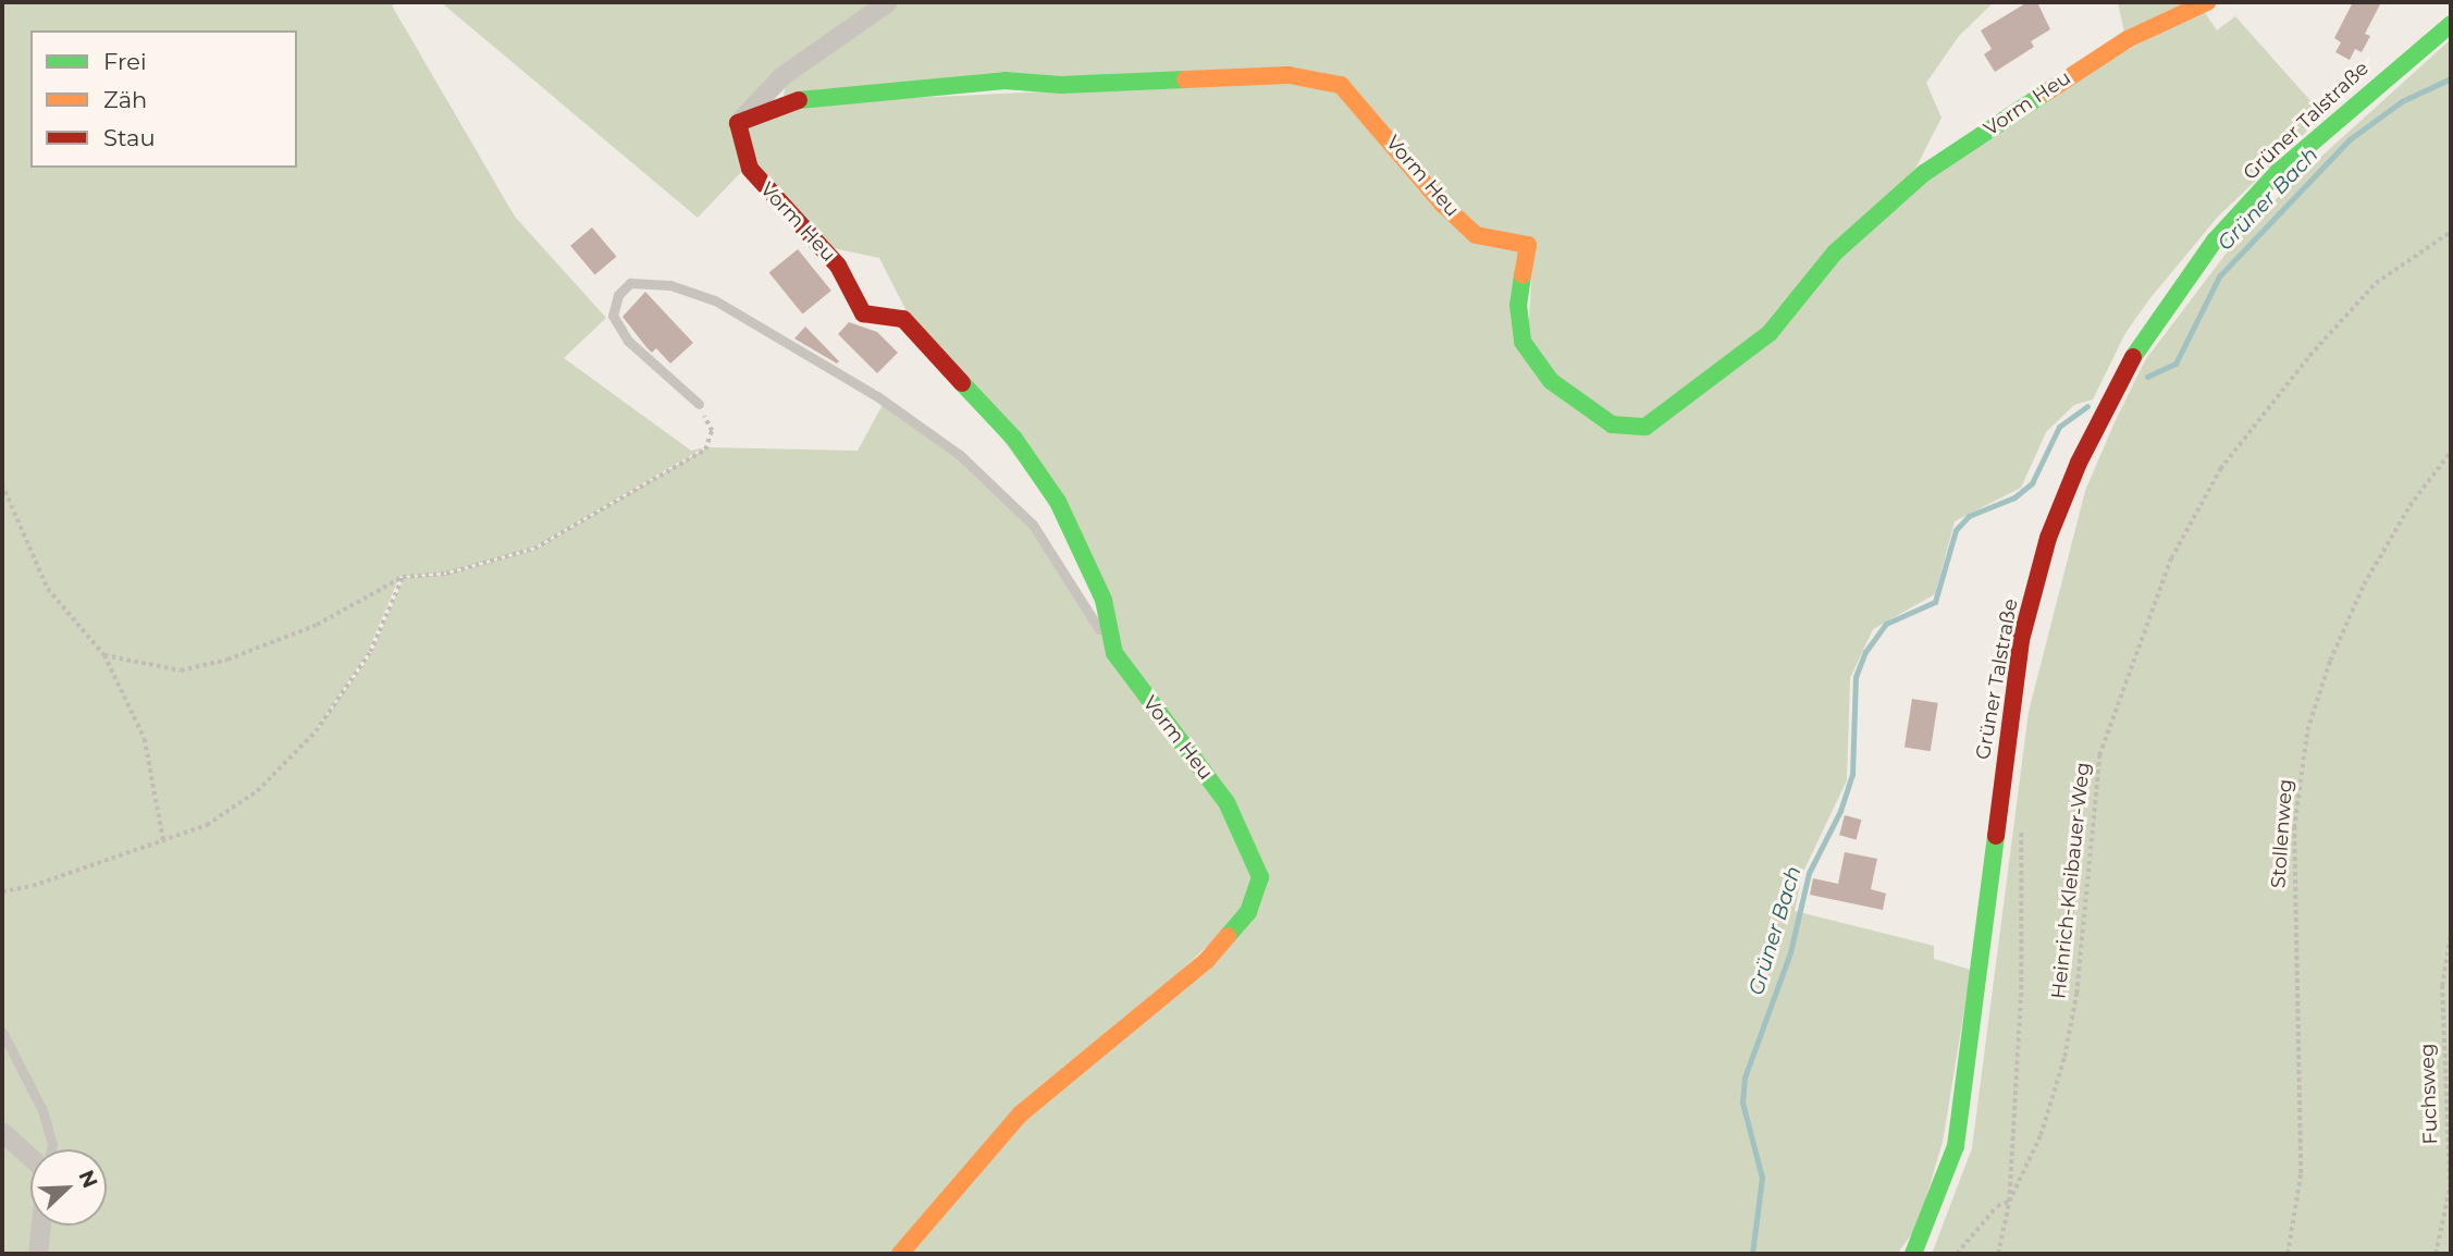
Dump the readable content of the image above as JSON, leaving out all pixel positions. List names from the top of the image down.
{
  "streets": {
    "street": ["Vorm Heu", "Grüner Talstraße"],
    "path": ["Stollenweg", "Heinrich-Kleibauer-Weg", "Fuchsweg"]
  },
  "water": ["Grüner Bach"],
  "legend": ["Frei", "Zäh", "Stau"],
  "north": "top right"
}
